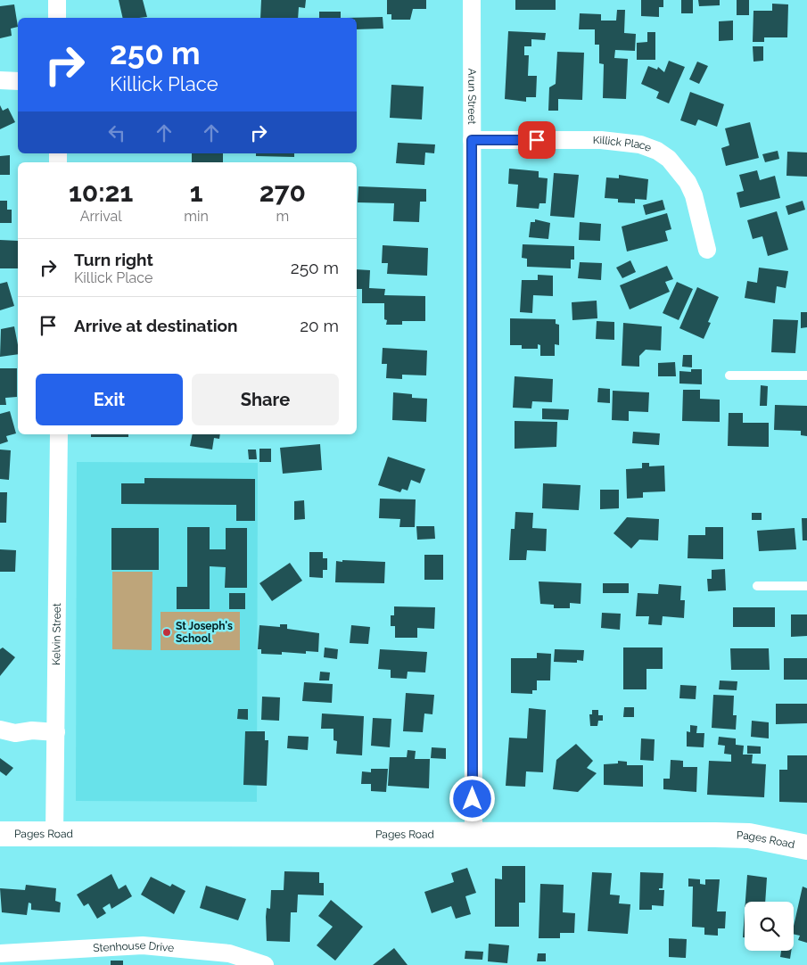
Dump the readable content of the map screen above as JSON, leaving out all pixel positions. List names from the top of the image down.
{
  "streets": {
    "street": [
      "Arun Street",
      "Killick Place",
      "Kelvin Street",
      "Pages Road",
      "Stenhouse Drive"
    ]
  },
  "crossings": [
    ["Arun Street", "Killick Place"],
    ["Arun Street", "Pages Road"],
    ["Kelvin Street", "Pages Road"]
  ],
  "places": ["St Joseph's School"],
  "page": {
    "turn": ["250 m", "Killick Place"],
    "eta": [
      "10:21",
      "Arrival",
      "1",
      "min",
      "270",
      "m"
    ],
    "list": [
      {
        "name": "Turn right",
        "note": "Killick Place",
        "value": "250 m"
      },
      {
        "name": "Arrive at destination",
        "value": "20 m"
      }
    ],
    "buttons": ["Exit", "Share"]
  }
}
